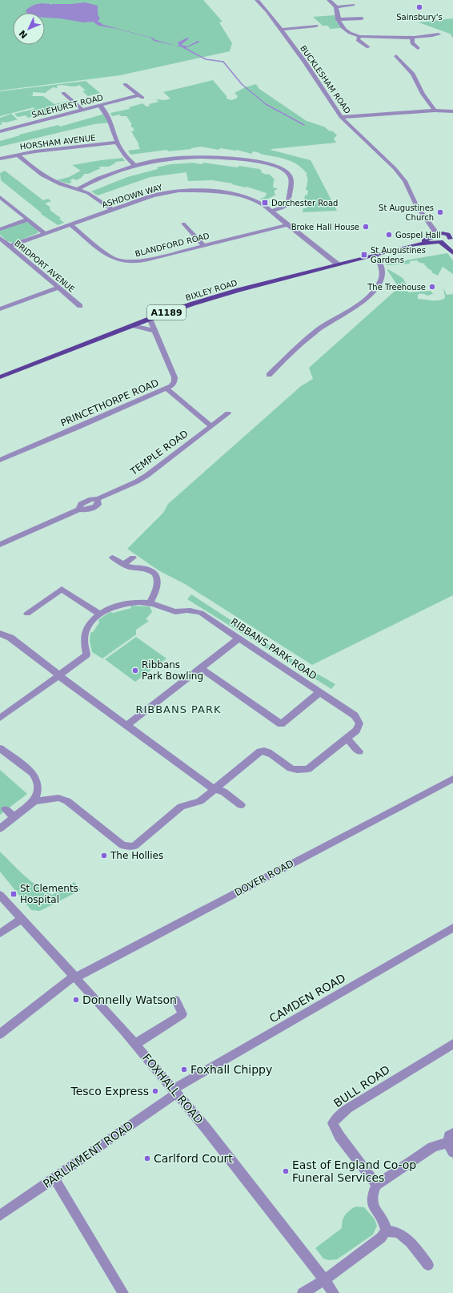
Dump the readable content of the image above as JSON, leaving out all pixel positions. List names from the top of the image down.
{
  "streets": {
    "main road": ["BIXLEY ROAD", "A1189"],
    "street": [
      "BUCKLESHAM ROAD",
      "SALEHURST ROAD",
      "HORSHAM AVENUE",
      "ASHDOWN WAY",
      "BLANDFORD ROAD",
      "BRIDPORT AVENUE",
      "PRINCETHORPE ROAD",
      "TEMPLE ROAD",
      "RIBBANS PARK ROAD",
      "DOVER ROAD",
      "CAMDEN ROAD",
      "BULL ROAD",
      "FOXHALL ROAD",
      "PARLIAMENT ROAD"
    ]
  },
  "crossings": [
    ["BUCKLESHAM ROAD", "BIXLEY ROAD"],
    ["ASHDOWN WAY", "BLANDFORD ROAD"],
    ["ASHDOWN WAY", "BRIDPORT AVENUE"],
    ["ASHDOWN WAY", "BIXLEY ROAD"],
    ["BIXLEY ROAD", "PRINCETHORPE ROAD"],
    ["DOVER ROAD", "FOXHALL ROAD"],
    ["CAMDEN ROAD", "FOXHALL ROAD"],
    ["CAMDEN ROAD", "PARLIAMENT ROAD"],
    ["FOXHALL ROAD", "PARLIAMENT ROAD"]
  ],
  "districts": ["RIBBANS PARK"],
  "places": {
    "other": [
      "Sainsbury's",
      "St Augustines Church",
      "Broke Hall House",
      "Gospel Hall",
      "The Treehouse",
      "Ribbans Park Bowling",
      "The Hollies",
      "Donnelly Watson",
      "Foxhall Chippy",
      "Tesco Express",
      "Carlford Court",
      "East of England Co-op Funeral Services"
    ],
    "transit": ["Dorchester Road", "St Augustines Gardens", "St Clements Hospital"]
  },
  "north": "bottom left"
}
